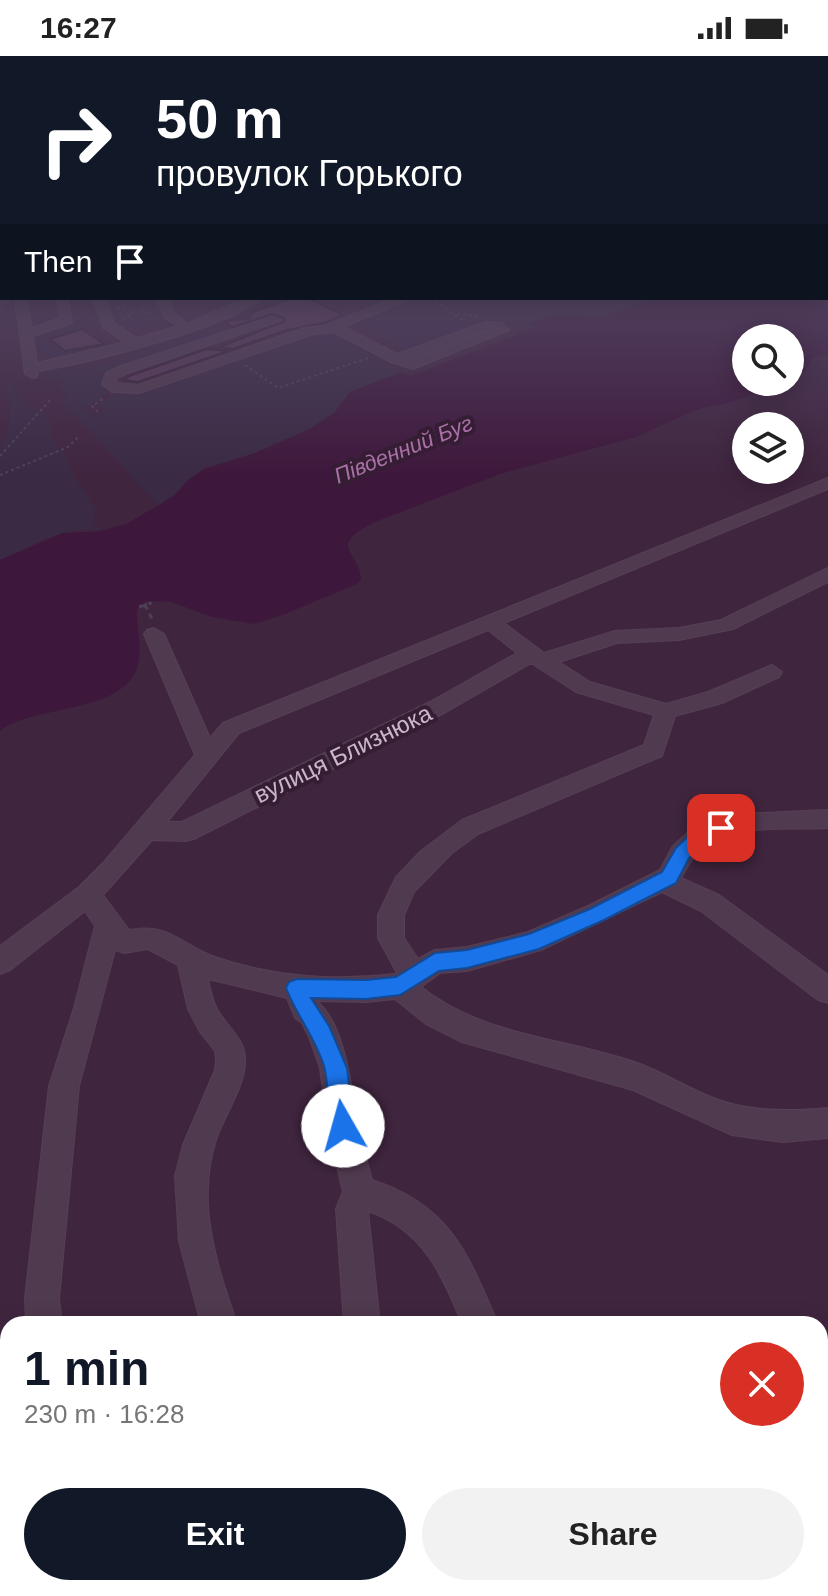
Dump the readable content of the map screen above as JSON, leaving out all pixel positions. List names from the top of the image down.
{
  "streets": {
    "street": ["вулиця Близнюка"]
  },
  "water": ["Південний Буг"],
  "page": {
    "status": "16:27",
    "turn": ["50 m", "провулок Горького"],
    "then": "Then",
    "heading": ["1 min", "230 m · 16:28"],
    "buttons": ["Exit", "Share"]
  }
}
